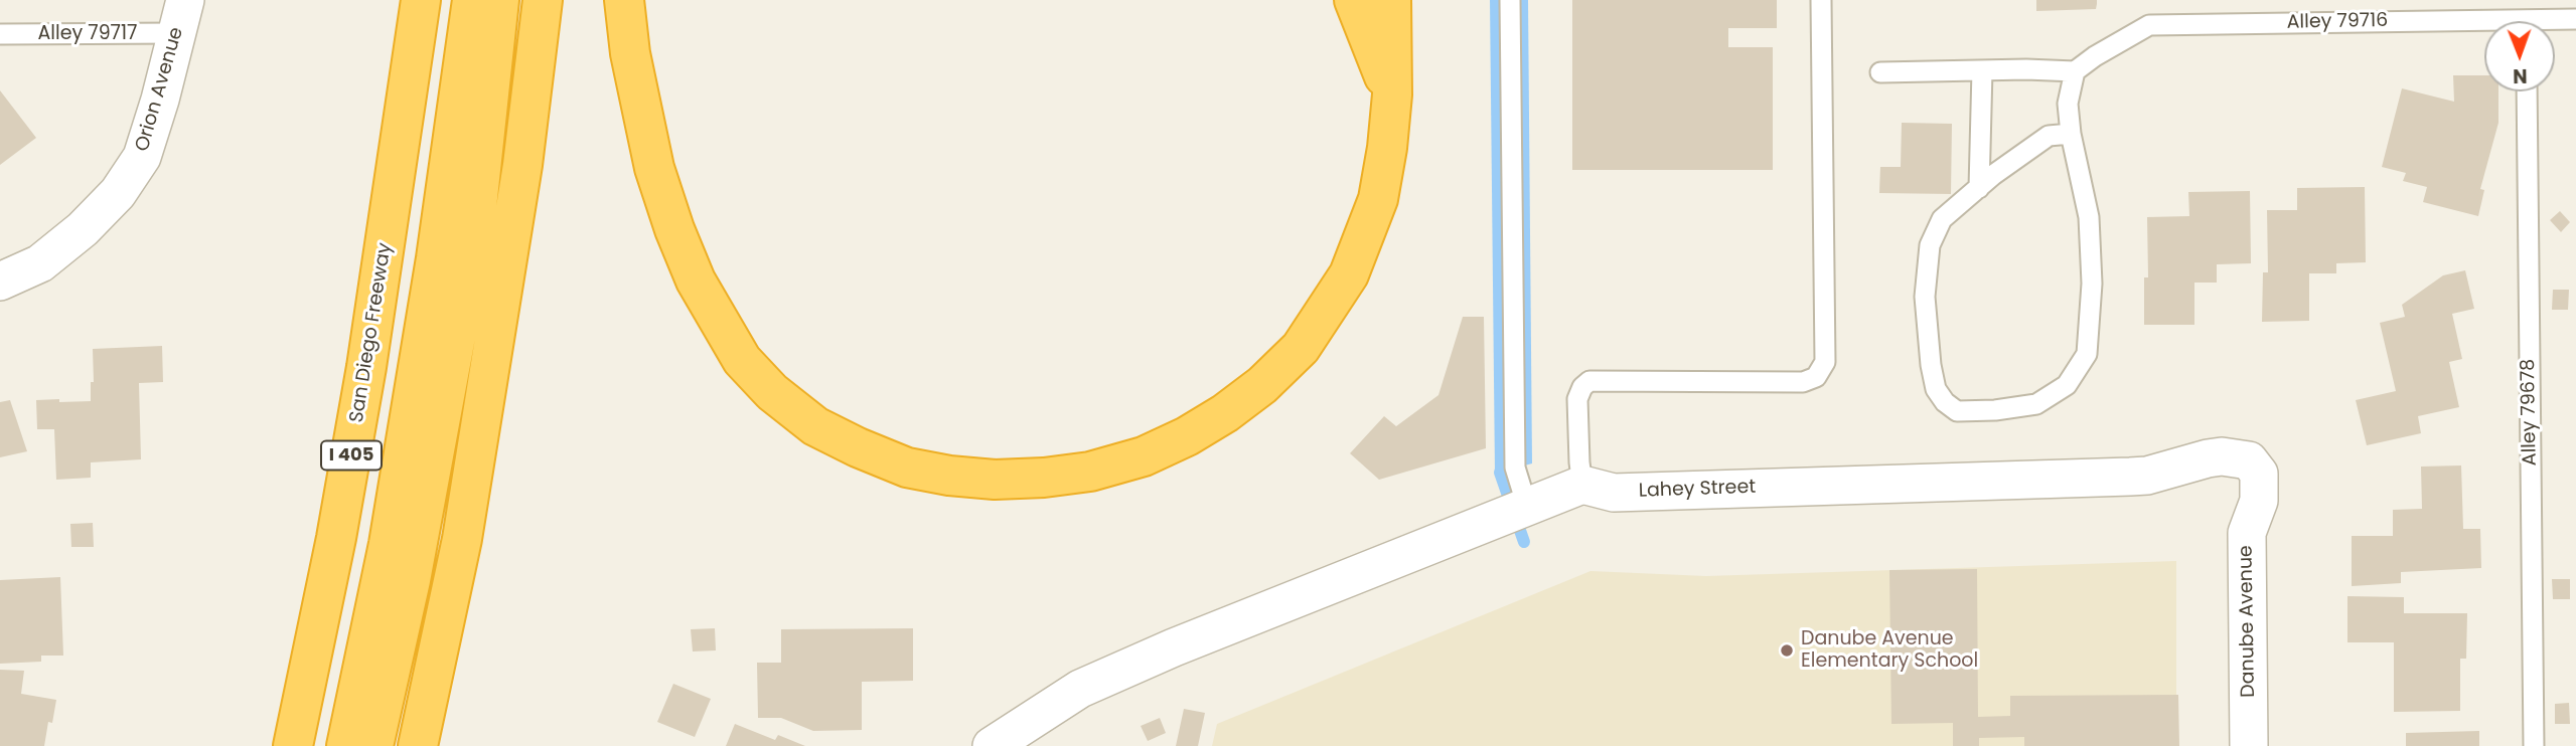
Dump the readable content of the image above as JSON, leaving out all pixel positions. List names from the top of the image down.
{
  "streets": {
    "highway": ["San Diego Freeway", "I 405"],
    "street": ["Orion Avenue", "Lahey Street", "Danube Avenue"],
    "lane": ["Alley 79716", "Alley 79717", "Alley 79678"]
  },
  "crossings": [
    ["Alley 79717", "Orion Avenue"],
    ["Lahey Street", "Danube Avenue"]
  ],
  "places": ["Danube Avenue Elementary School"],
  "north": "bottom"
}
